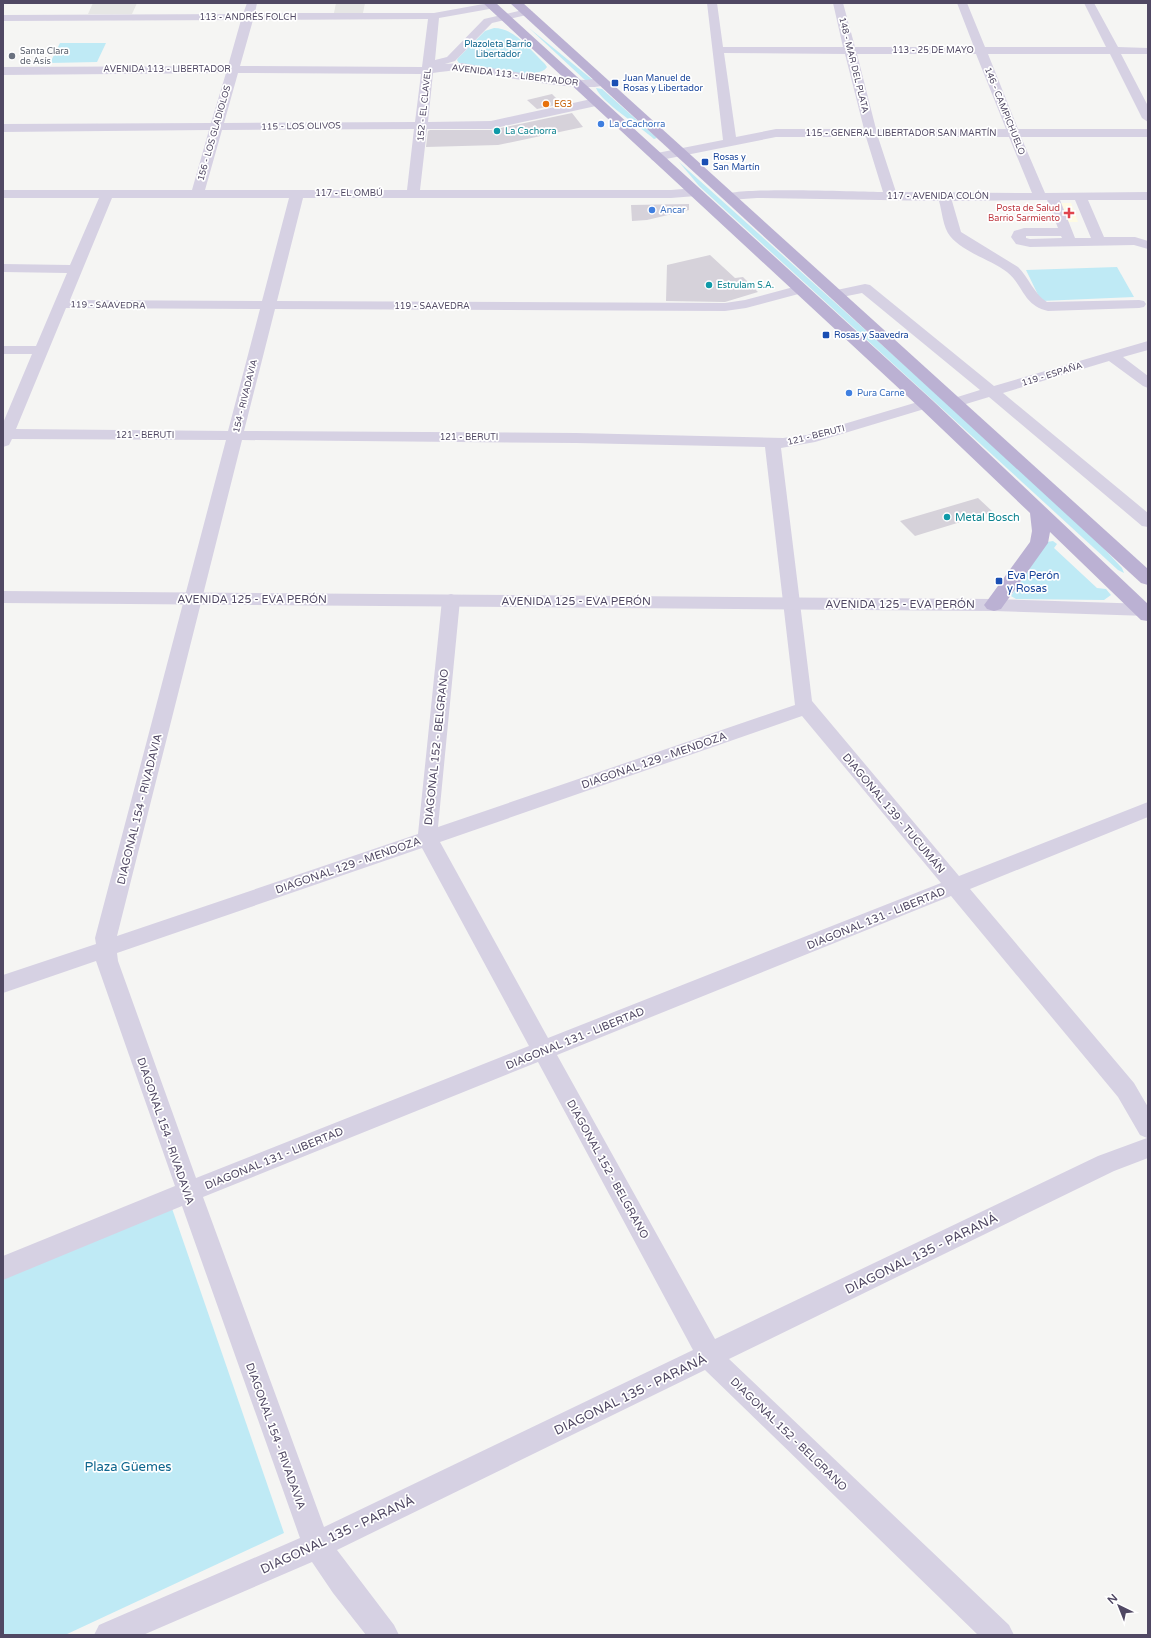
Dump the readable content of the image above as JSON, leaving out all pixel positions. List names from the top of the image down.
{
  "streets": {
    "street": [
      "113 - ANDRÉS FOLCH",
      "113 - 25 DE MAYO",
      "148 - MAR DEL PLATA",
      "AVENIDA 113 - LIBERTADOR",
      "152 - EL CLAVEL",
      "146 - CAMPICHUELO",
      "115 - LOS OLIVOS",
      "156 - LOS GLADIOLOS",
      "115 - GENERAL LIBERTADOR SAN MARTÍN",
      "117 - EL OMBÚ",
      "117 - AVENIDA COLÓN",
      "119 - SAAVEDRA",
      "119 - ESPAÑA",
      "154 - RIVADAVIA",
      "121 - BERUTI",
      "AVENIDA 125 - EVA PERÓN",
      "DIAGONAL 152 - BELGRANO",
      "DIAGONAL 129 - MENDOZA",
      "DIAGONAL 154 - RIVADAVIA",
      "DIAGONAL 139 - TUCUMÁN",
      "DIAGONAL 131 - LIBERTAD",
      "DIAGONAL 135 - PARANÁ"
    ]
  },
  "crossings": [
    ["113 - ANDRÉS FOLCH", "152 - EL CLAVEL"],
    ["113 - ANDRÉS FOLCH", "156 - LOS GLADIOLOS"],
    ["113 - 25 DE MAYO", "148 - MAR DEL PLATA"],
    ["113 - 25 DE MAYO", "146 - CAMPICHUELO"],
    ["148 - MAR DEL PLATA", "115 - GENERAL LIBERTADOR SAN MARTÍN"],
    ["148 - MAR DEL PLATA", "117 - AVENIDA COLÓN"],
    ["AVENIDA 113 - LIBERTADOR", "152 - EL CLAVEL"],
    ["AVENIDA 113 - LIBERTADOR", "156 - LOS GLADIOLOS"],
    ["152 - EL CLAVEL", "115 - LOS OLIVOS"],
    ["152 - EL CLAVEL", "117 - EL OMBÚ"],
    ["146 - CAMPICHUELO", "115 - GENERAL LIBERTADOR SAN MARTÍN"],
    ["146 - CAMPICHUELO", "117 - AVENIDA COLÓN"],
    ["115 - LOS OLIVOS", "156 - LOS GLADIOLOS"],
    ["156 - LOS GLADIOLOS", "117 - EL OMBÚ"],
    ["117 - EL OMBÚ", "154 - RIVADAVIA"],
    ["119 - SAAVEDRA", "154 - RIVADAVIA"],
    ["154 - RIVADAVIA", "121 - BERUTI"],
    ["154 - RIVADAVIA", "AVENIDA 125 - EVA PERÓN"],
    ["154 - RIVADAVIA", "DIAGONAL 154 - RIVADAVIA"],
    ["121 - BERUTI", "DIAGONAL 139 - TUCUMÁN"],
    ["AVENIDA 125 - EVA PERÓN", "DIAGONAL 152 - BELGRANO"],
    ["AVENIDA 125 - EVA PERÓN", "DIAGONAL 154 - RIVADAVIA"],
    ["AVENIDA 125 - EVA PERÓN", "DIAGONAL 139 - TUCUMÁN"],
    ["DIAGONAL 152 - BELGRANO", "DIAGONAL 129 - MENDOZA"],
    ["DIAGONAL 152 - BELGRANO", "DIAGONAL 131 - LIBERTAD"],
    ["DIAGONAL 152 - BELGRANO", "DIAGONAL 135 - PARANÁ"],
    ["DIAGONAL 129 - MENDOZA", "DIAGONAL 154 - RIVADAVIA"],
    ["DIAGONAL 129 - MENDOZA", "DIAGONAL 139 - TUCUMÁN"],
    ["DIAGONAL 154 - RIVADAVIA", "DIAGONAL 131 - LIBERTAD"],
    ["DIAGONAL 154 - RIVADAVIA", "DIAGONAL 135 - PARANÁ"],
    ["DIAGONAL 139 - TUCUMÁN", "DIAGONAL 131 - LIBERTAD"]
  ],
  "parks": ["Plazoleta Barrio Libertador", "Plaza Güemes"],
  "places": {
    "other": [
      "Santa Clara de Asís",
      "EG3",
      "La cCachorra",
      "La Cachorra",
      "Ancar",
      "Estrulam S.A.",
      "Pura Carne",
      "Metal Bosch"
    ],
    "transit": [
      "Juan Manuel de Rosas y Libertador",
      "Rosas y San Martín",
      "Rosas y Saavedra",
      "Eva Perón y Rosas"
    ],
    "health": ["Posta de Salud Barrio Sarmiento"]
  },
  "north": "top left"
}
